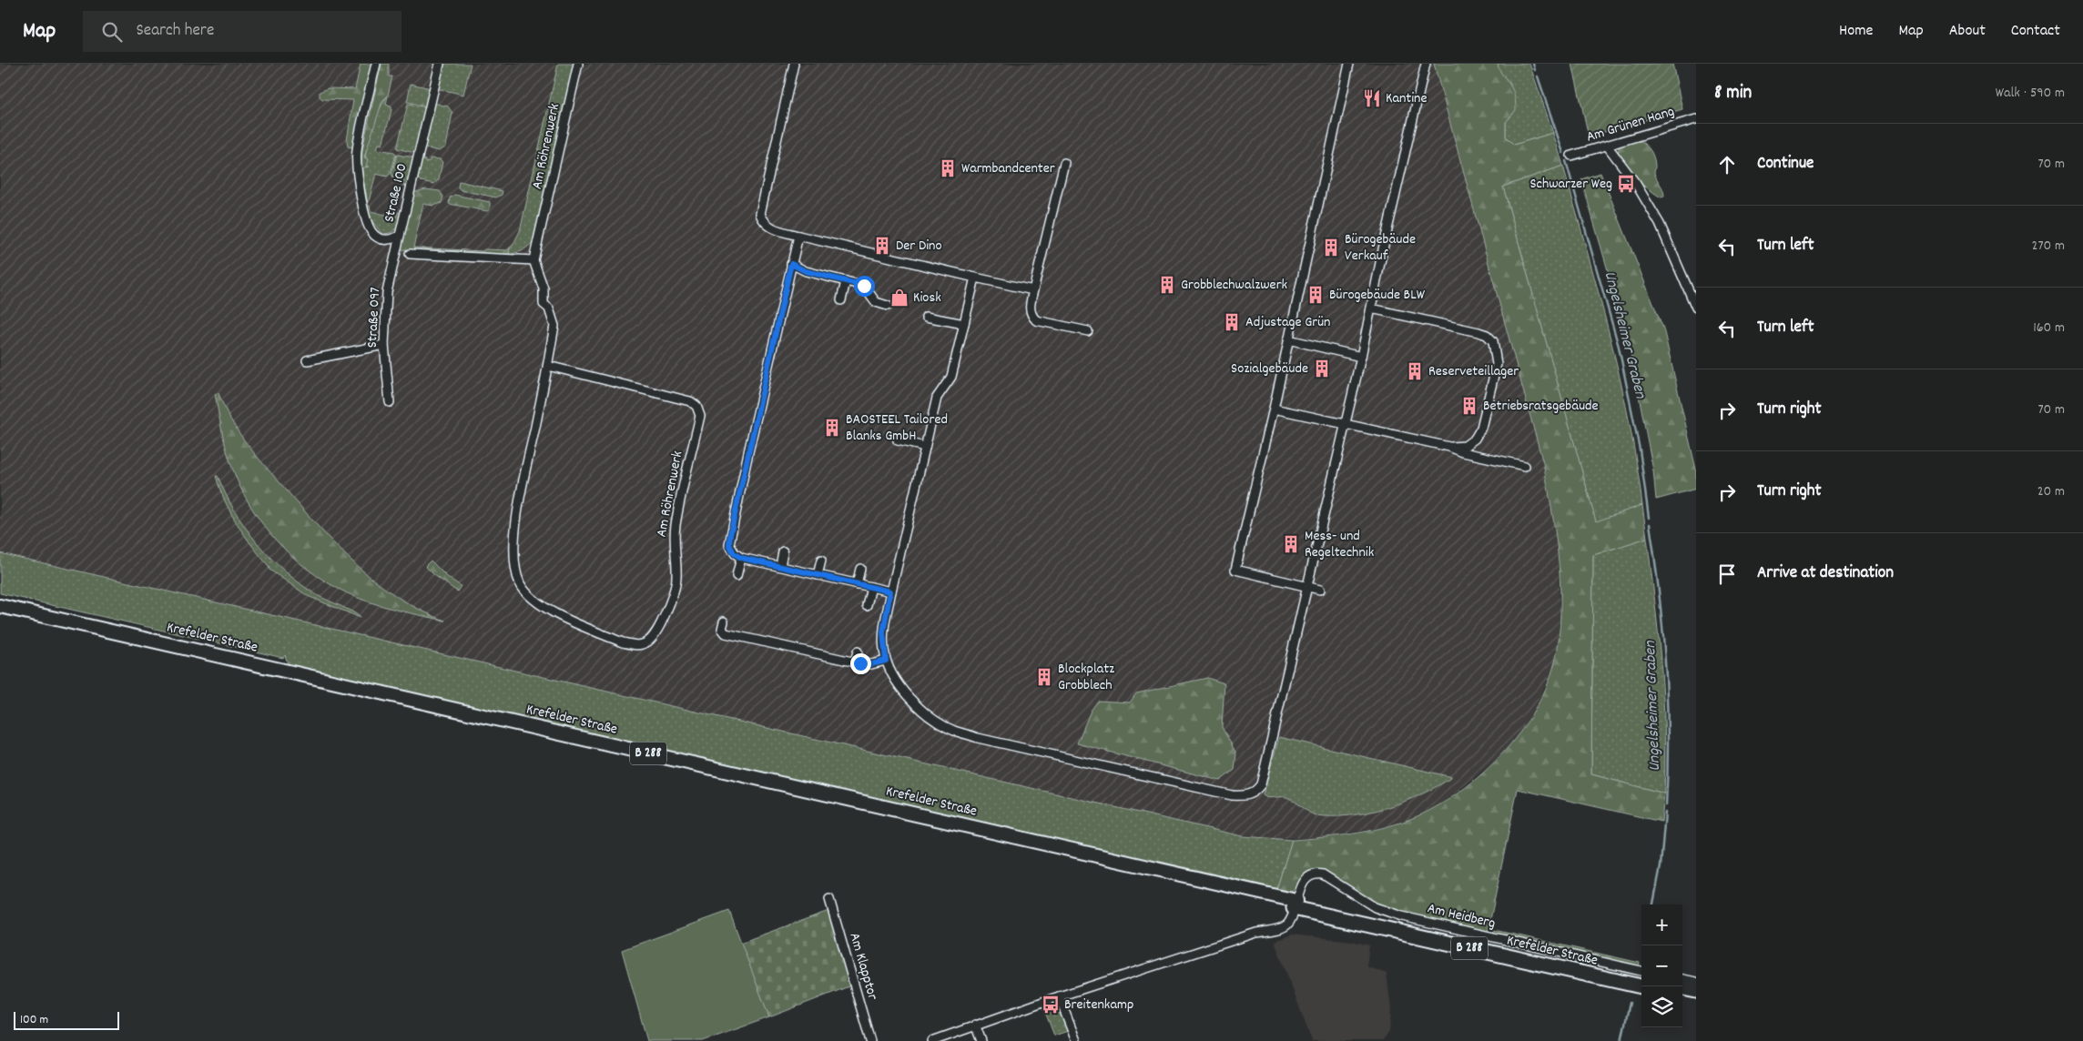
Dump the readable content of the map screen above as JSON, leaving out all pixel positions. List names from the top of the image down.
{
  "streets": {
    "highway": ["Krefelder Straße", "B 288"],
    "street": [
      "Am Grünen Hang",
      "Am Röhrenwerk",
      "Straße 100",
      "Straße 097",
      "Am Heidberg",
      "Am Klapptor"
    ]
  },
  "crossings": [
    ["Straße 100", "Straße 097"],
    ["Krefelder Straße", "Am Heidberg"]
  ],
  "water": ["Ungelsheimer Graben"],
  "places": {
    "restaurant": ["Kantine"],
    "building": [
      "Warmbandcenter",
      "Der Dino",
      "Bürogebäude Verkauf",
      "Grobblechwalzwerk",
      "Bürogebäude BLW",
      "Adjustage Grün",
      "Sozialgebäude",
      "Reserveteillager",
      "Betriebsratsgebäude",
      "BAOSTEEL Tailored Blanks GmbH",
      "Mess- und Regeltechnik",
      "Blockplatz Grobblech"
    ],
    "bus stop": ["Schwarzer Weg", "Breitenkamp"],
    "shop": ["Kiosk"]
  },
  "scale_bar": "100 m",
  "page": {
    "header": "Map",
    "search": "Search here",
    "nav": [
      "Home",
      "Map",
      "About",
      "Contact"
    ],
    "heading": ["8 min", "Walk · 590 m"],
    "list": [
      ["Continue", "70 m"],
      ["Turn left", "270 m"],
      ["Turn left", "160 m"],
      ["Turn right", "70 m"],
      ["Turn right", "20 m"],
      "Arrive at destination"
    ],
    "map_buttons": ["+", "−"],
    "scale": "100 m"
  }
}
